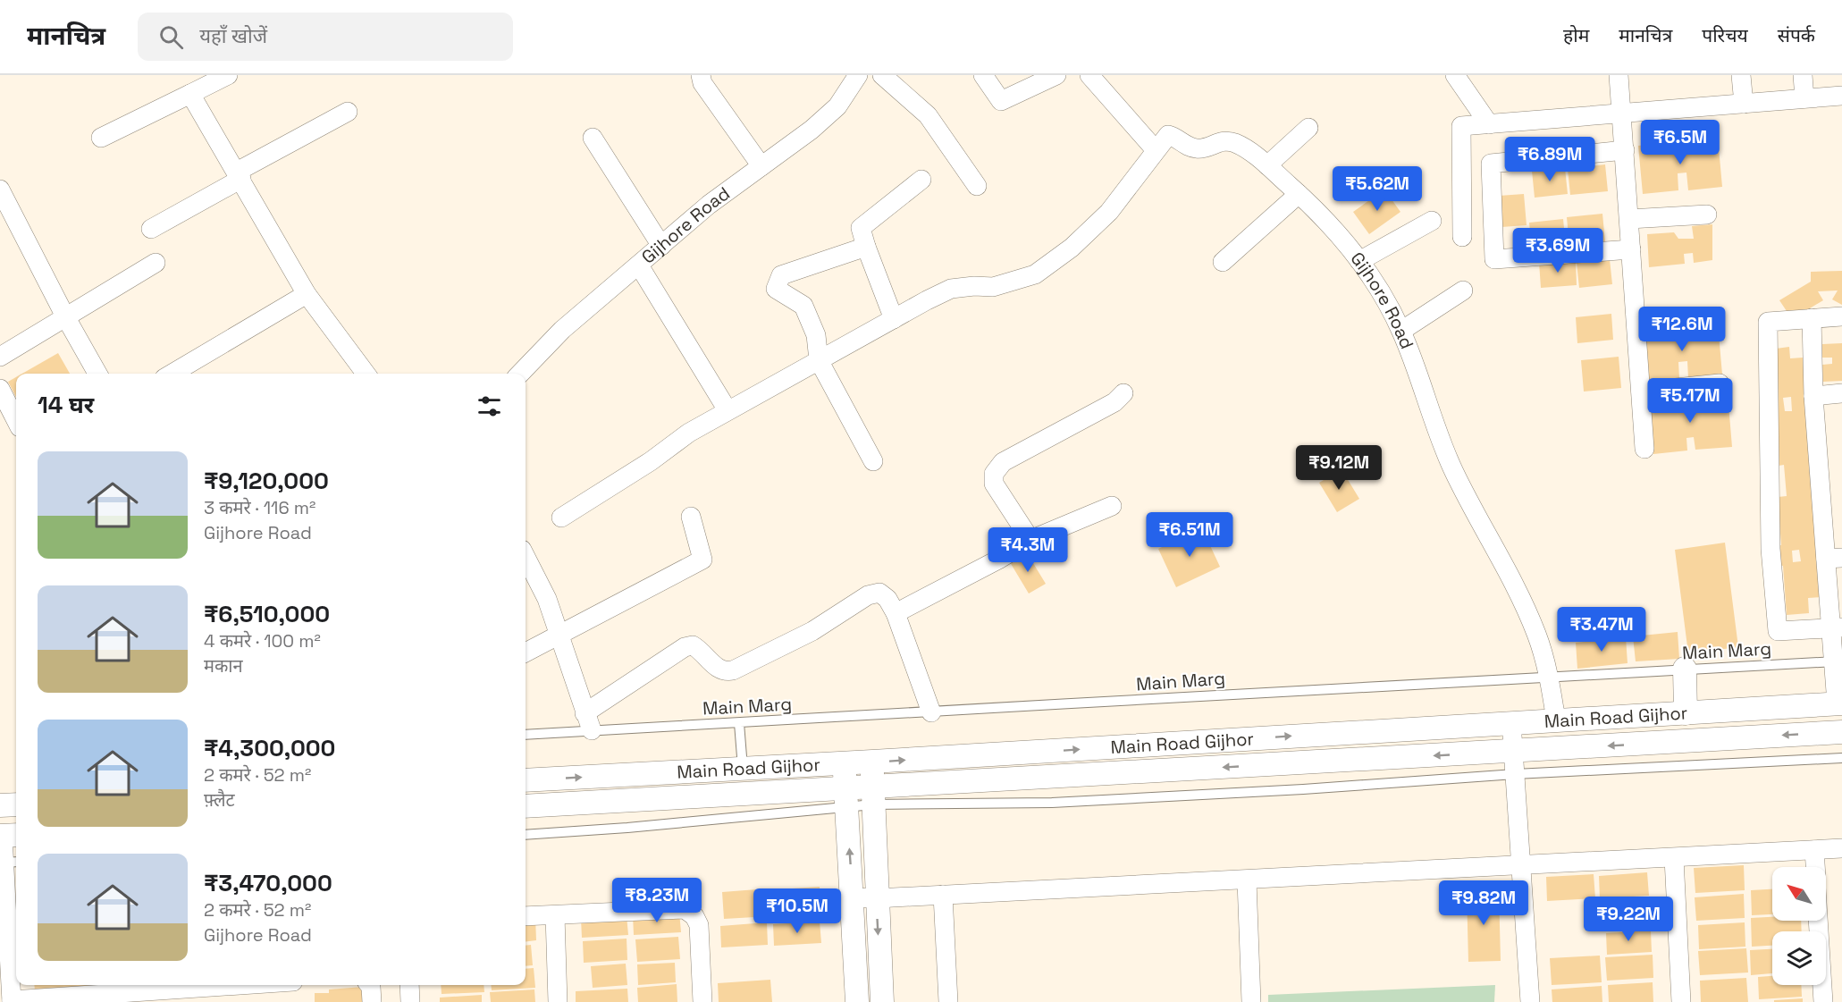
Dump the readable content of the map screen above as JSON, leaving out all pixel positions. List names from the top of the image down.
{
  "streets": {
    "street": ["Gijhore Road", "Main Road Gijhor"],
    "lane": ["Main Marg"]
  },
  "crossings": [
    ["Gijhore Road", "Main Marg"],
    ["Gijhore Road", "Main Road Gijhor"]
  ],
  "north": "top left",
  "page": {
    "header": "मानचित्र",
    "search": "यहाँ खोजें",
    "nav": [
      "होम",
      "मानचित्र",
      "परिचय",
      "संपर्क"
    ],
    "price": [
      "₹6.5M",
      "₹6.89M",
      "₹5.62M",
      "₹3.69M",
      "₹12.6M",
      "₹5.17M",
      "₹9.12M",
      "₹6.51M",
      "₹4.3M",
      "₹3.47M",
      "₹8.23M",
      "₹9.82M",
      "₹10.5M",
      "₹9.22M"
    ],
    "heading": "14 घर",
    "list": [
      {
        "name": "₹9,120,000",
        "note": "3 कमरे · 116 m² · Gijhore Road"
      },
      {
        "name": "₹6,510,000",
        "note": "4 कमरे · 100 m² · मकान"
      },
      {
        "name": "₹4,300,000",
        "note": "2 कमरे · 52 m² · फ़्लैट"
      },
      {
        "name": "₹3,470,000",
        "note": "2 कमरे · 52 m² · Gijhore Road"
      }
    ]
  }
}
